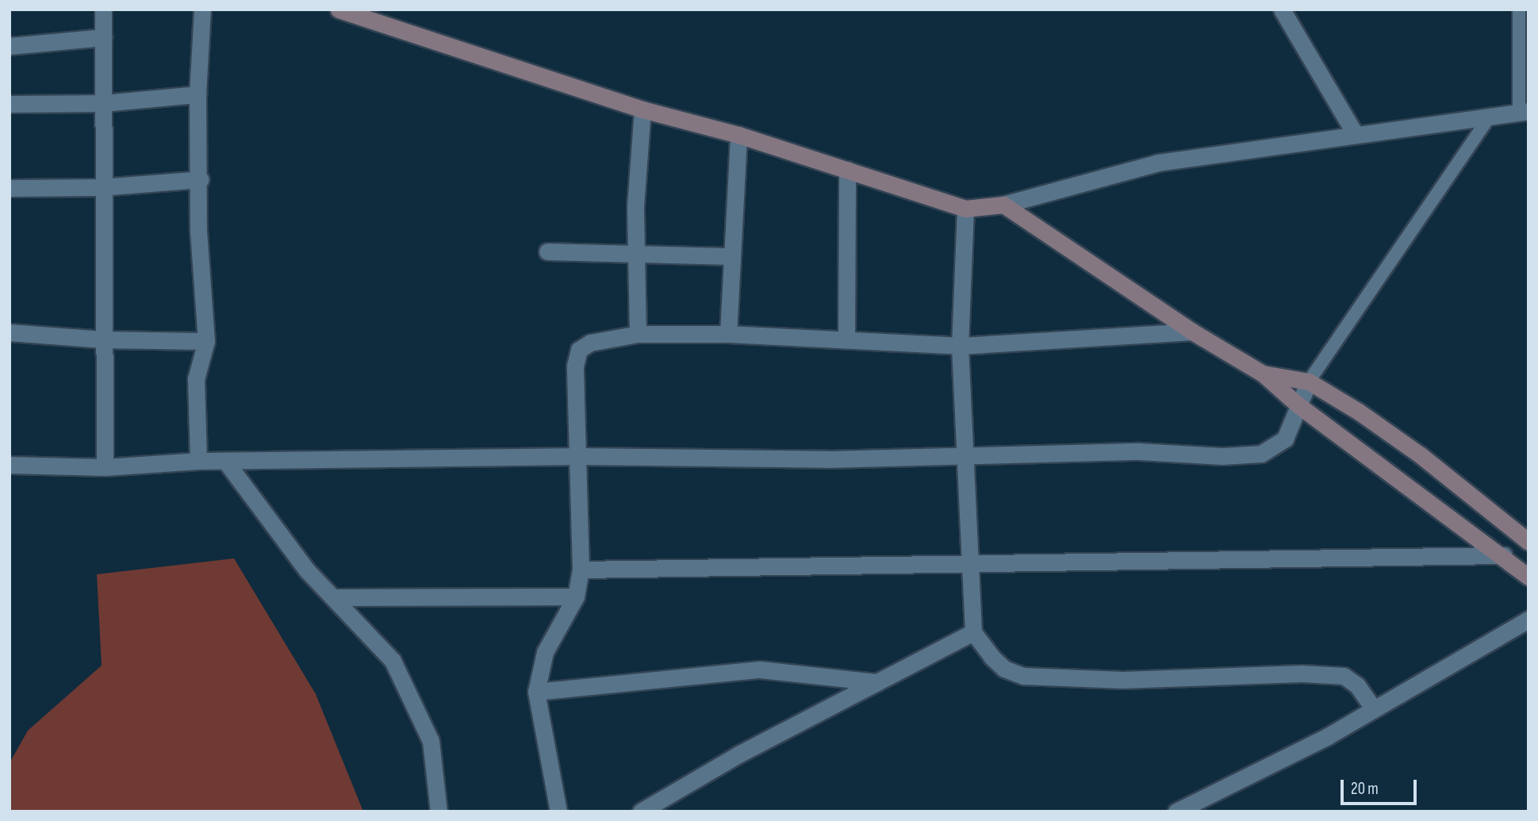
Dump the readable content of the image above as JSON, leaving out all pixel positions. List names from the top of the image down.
{
  "scale_bar": "20 m"
}
